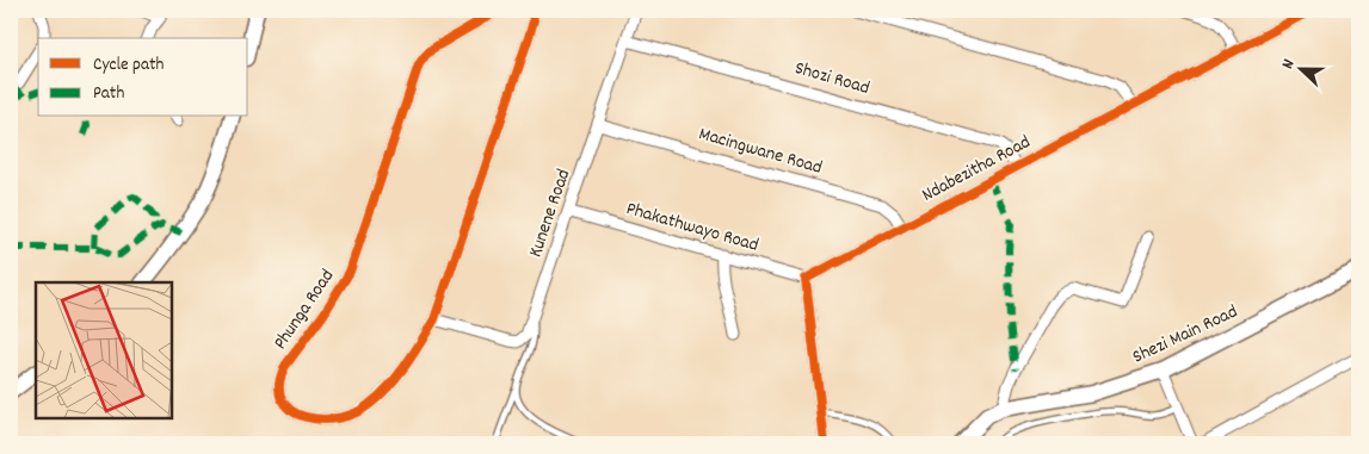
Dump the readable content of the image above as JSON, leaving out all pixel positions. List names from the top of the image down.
{
  "streets": {
    "street": [
      "Shozi Road",
      "Macingwane Road",
      "Ndabezitha Road",
      "Kunene Road",
      "Phakathwayo Road",
      "Phunga Road",
      "Shezi Main Road"
    ]
  },
  "crossings": [
    ["Shozi Road", "Ndabezitha Road"],
    ["Shozi Road", "Kunene Road"],
    ["Macingwane Road", "Ndabezitha Road"],
    ["Macingwane Road", "Kunene Road"],
    ["Ndabezitha Road", "Phakathwayo Road"],
    ["Kunene Road", "Phakathwayo Road"],
    ["Kunene Road", "Phunga Road"]
  ],
  "legend": ["Cycle path", "Path"],
  "north": "left"
}
